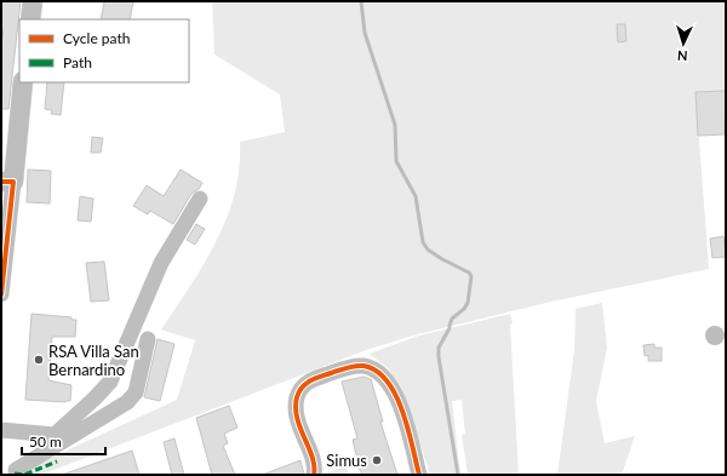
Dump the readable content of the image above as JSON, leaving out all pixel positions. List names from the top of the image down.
{
  "places": ["RSA Villa San Bernardino", "Simus"],
  "legend": ["Cycle path", "Path"],
  "scale_bar": "50 m",
  "north": "bottom"
}
